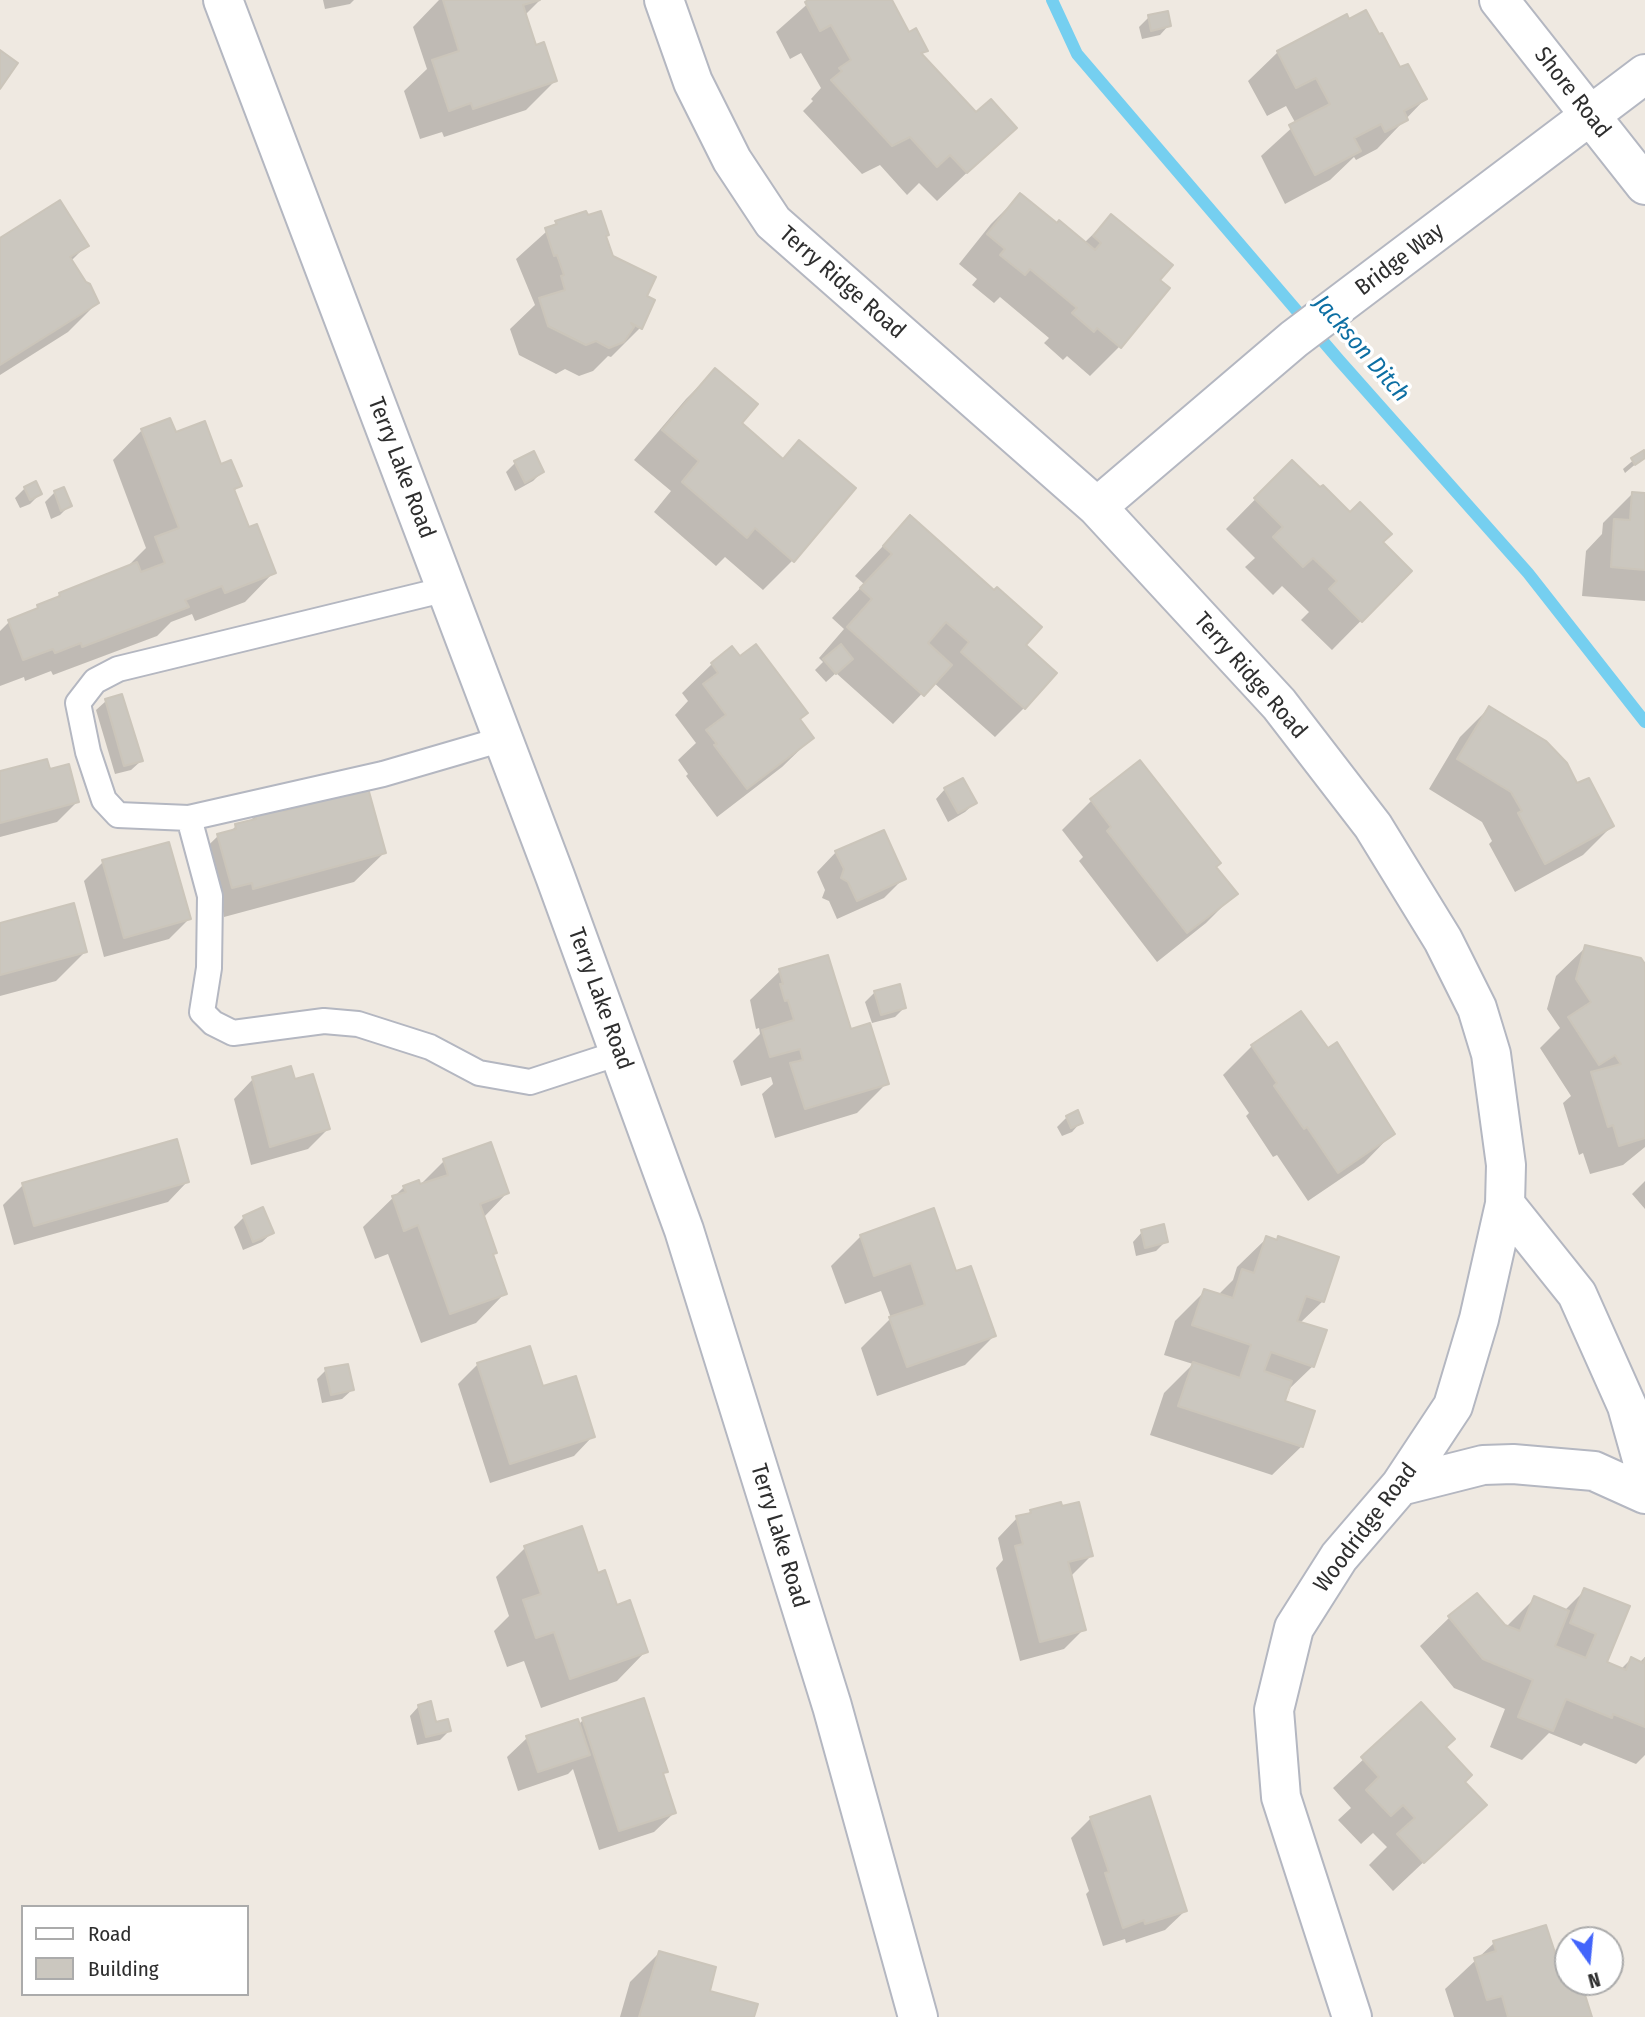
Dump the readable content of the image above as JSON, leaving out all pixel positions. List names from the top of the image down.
{
  "streets": {
    "street": [
      "Shore Road",
      "Bridge Way",
      "Terry Ridge Road",
      "Terry Lake Road",
      "Woodridge Road"
    ]
  },
  "crossings": [
    ["Shore Road", "Bridge Way"],
    ["Bridge Way", "Terry Ridge Road"],
    ["Terry Ridge Road", "Woodridge Road"]
  ],
  "water": ["Jackson Ditch"],
  "legend": ["Road", "Building"],
  "north": "bottom"
}
